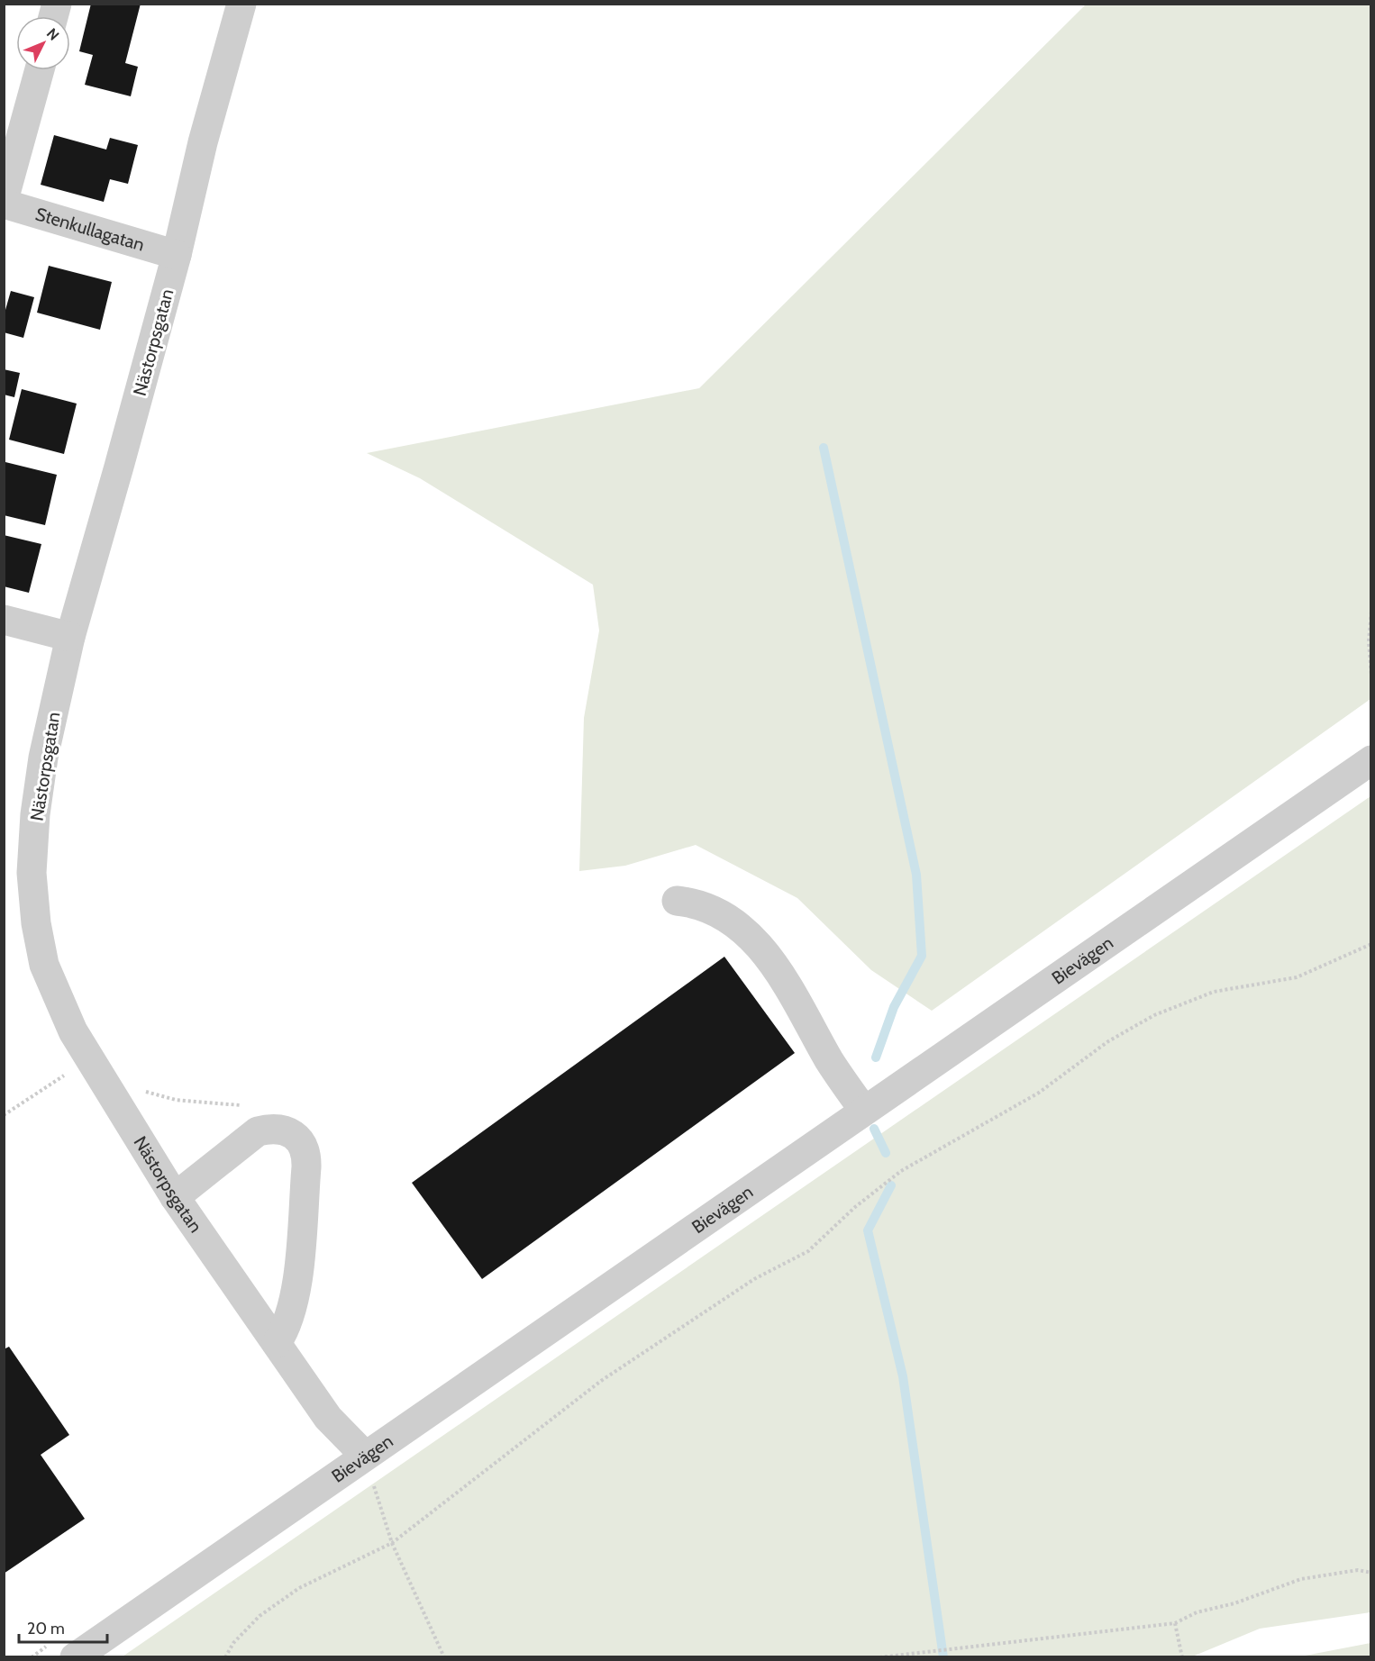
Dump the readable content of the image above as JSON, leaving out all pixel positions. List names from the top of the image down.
{
  "streets": {
    "street": ["Stenkullagatan", "Nästorpsgatan", "Bievägen"]
  },
  "crossings": [
    ["Stenkullagatan", "Nästorpsgatan"],
    ["Nästorpsgatan", "Bievägen"]
  ],
  "scale_bar": "20 m",
  "north": "top right"
}
